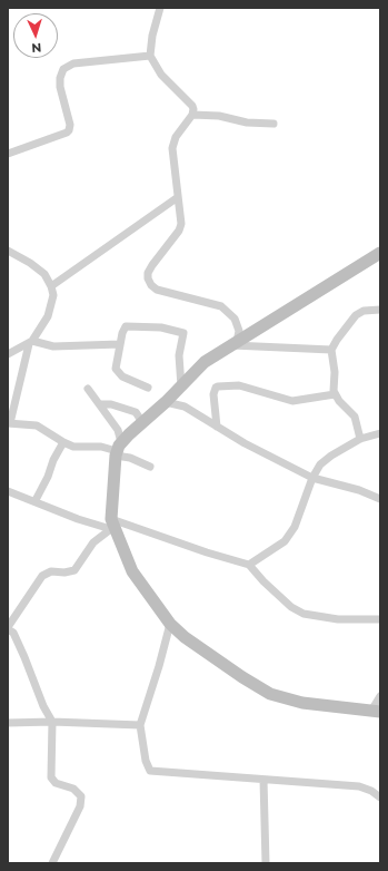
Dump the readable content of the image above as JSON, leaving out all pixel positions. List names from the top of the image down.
{
  "north": "bottom"
}
